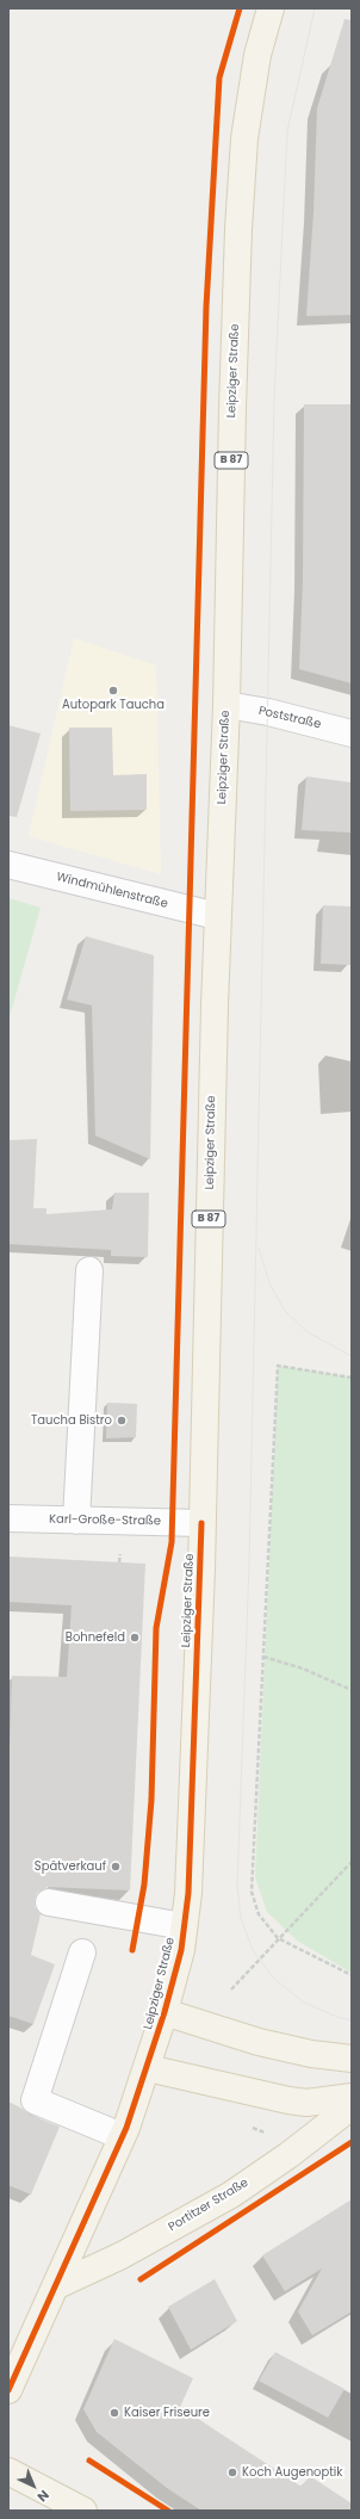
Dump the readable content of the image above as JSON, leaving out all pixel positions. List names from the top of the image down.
{
  "streets": {
    "main road": ["Leipziger Straße", "B 87", "Portitzer Straße"],
    "street": ["Poststraße", "Windmühlenstraße", "Karl-Große-Straße"]
  },
  "crossings": [
    ["Leipziger Straße", "Poststraße"],
    ["Leipziger Straße", "Windmühlenstraße"],
    ["Leipziger Straße", "Karl-Große-Straße"],
    ["Leipziger Straße", "Portitzer Straße"]
  ],
  "places": [
    "Autopark Taucha",
    "Taucha Bistro",
    "Bohnefeld",
    "Spätverkauf",
    "Kaiser Friseure",
    "Koch Augenoptik"
  ],
  "north": "bottom right"
}
